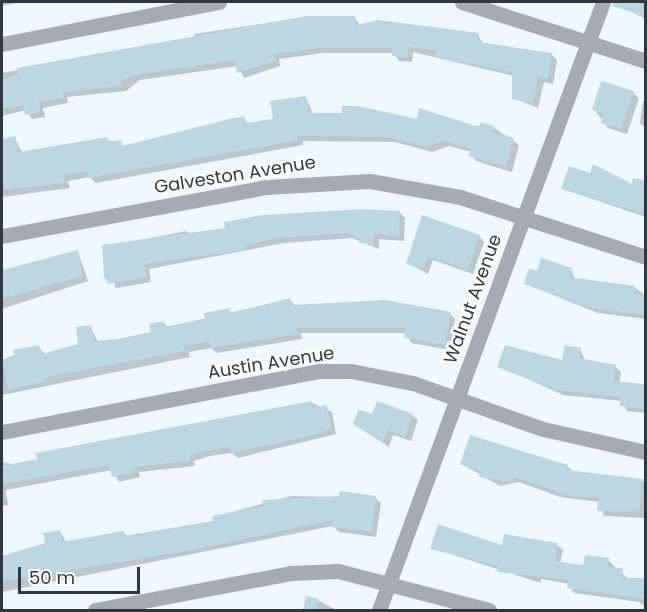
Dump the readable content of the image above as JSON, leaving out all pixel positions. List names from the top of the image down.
{
  "streets": {
    "street": ["Galveston Avenue", "Walnut Avenue", "Austin Avenue"]
  },
  "crossings": [
    ["Galveston Avenue", "Walnut Avenue"],
    ["Walnut Avenue", "Austin Avenue"]
  ],
  "scale_bar": "50 m"
}
